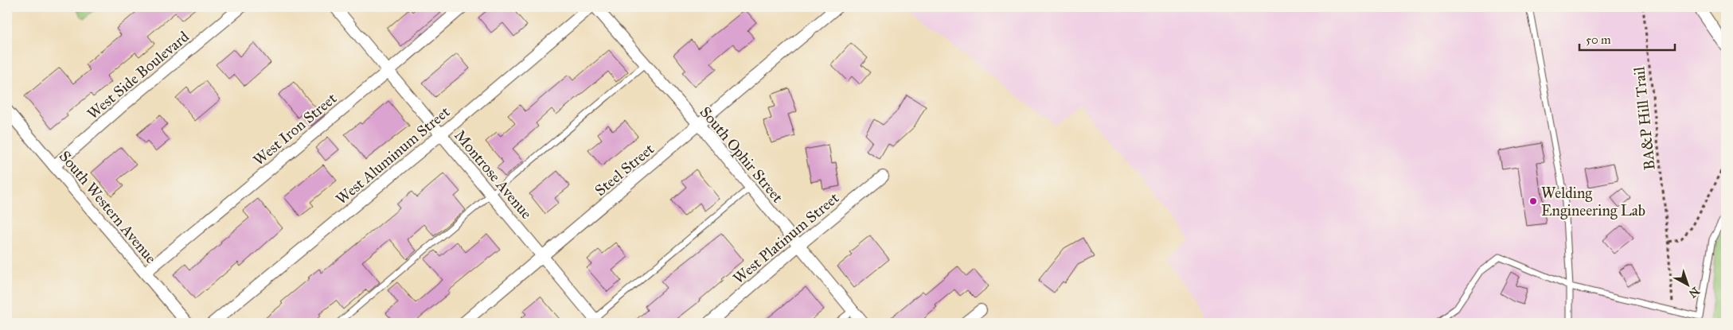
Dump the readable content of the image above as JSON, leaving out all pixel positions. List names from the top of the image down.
{
  "streets": {
    "street": [
      "West Side Boulevard",
      "West Iron Street",
      "South Ophir Street",
      "West Aluminum Street",
      "Steel Street",
      "Montrose Avenue",
      "South Western Avenue",
      "West Platinum Street"
    ],
    "path": ["BA&P Hill Trail"]
  },
  "crossings": [
    ["West Side Boulevard", "South Western Avenue"],
    ["West Iron Street", "Montrose Avenue"],
    ["West Iron Street", "South Western Avenue"],
    ["South Ophir Street", "Steel Street"],
    ["South Ophir Street", "West Platinum Street"],
    ["West Aluminum Street", "Montrose Avenue"],
    ["Steel Street", "Montrose Avenue"]
  ],
  "places": ["Welding Engineering Lab"],
  "scale_bar": "50 m",
  "north": "bottom right"
}
